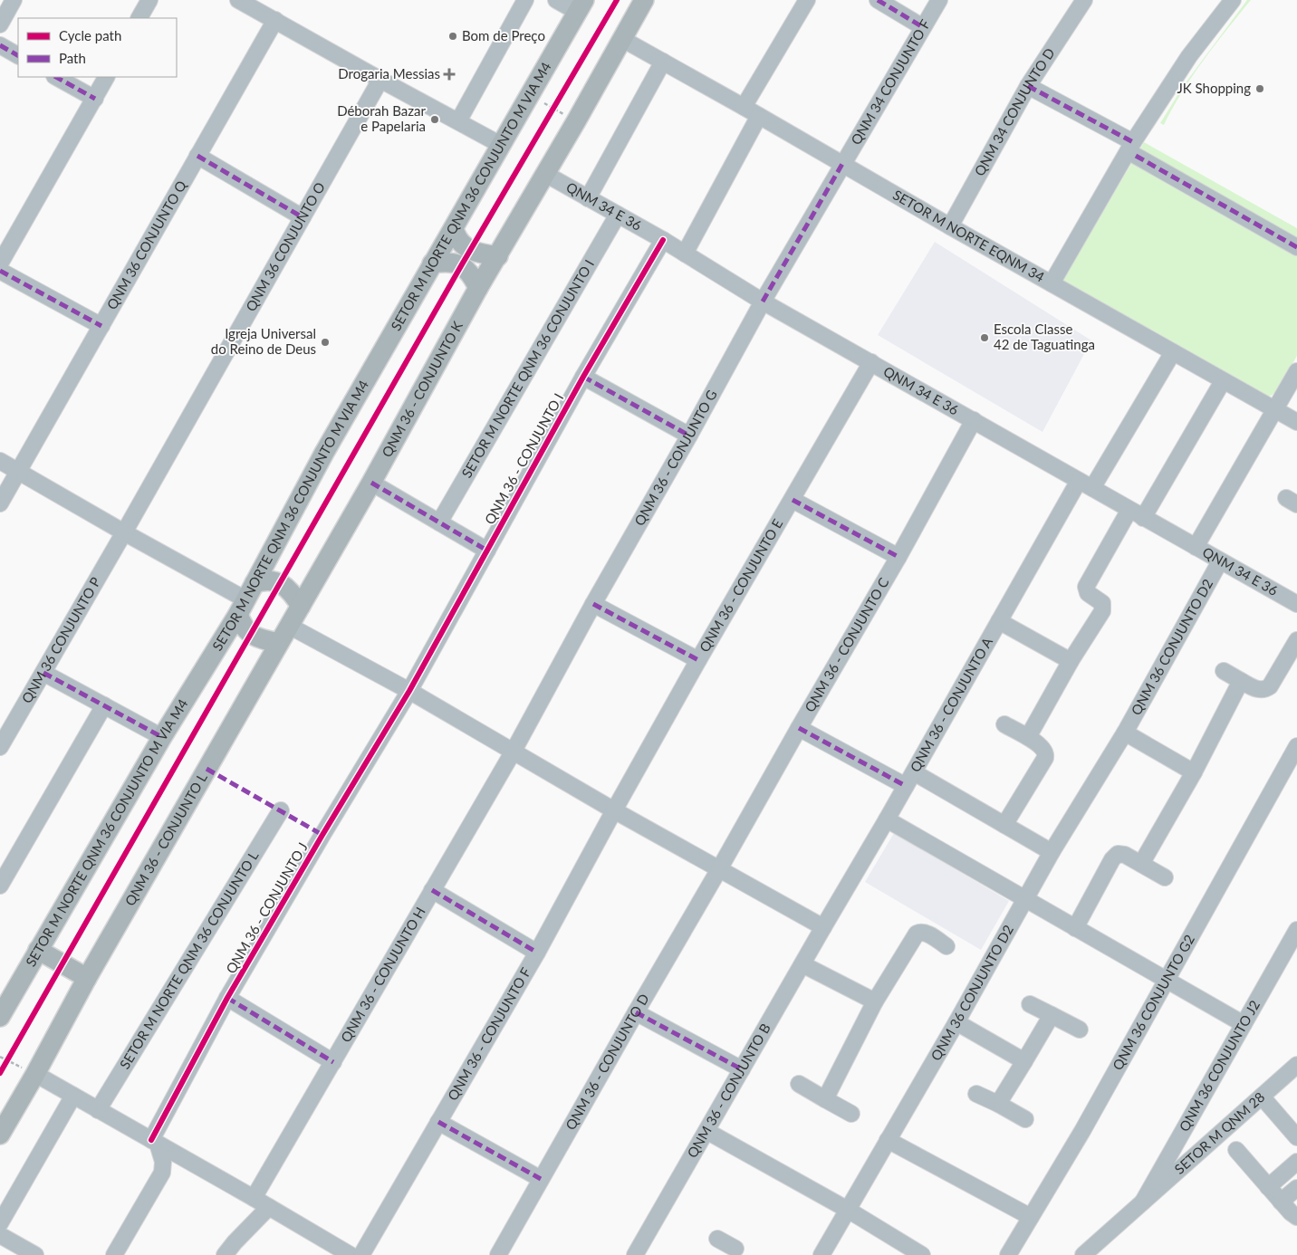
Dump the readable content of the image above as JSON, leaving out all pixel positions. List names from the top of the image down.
{
  "streets": {
    "main road": ["SETOR M NORTE QNM 36 CONJUNTO M VIA M4", "QNM 36 - CONJUNTO K", "QNM 36 - CONJUNTO L"],
    "street": [
      "QNM 34 CONJUNTO F",
      "QNM 34 CONJUNTO D",
      "QNM 34 E 36",
      "SETOR M NORTE EQNM 34",
      "QNM 36 CONJUNTO Q",
      "QNM 36 CONJUNTO O",
      "SETOR M NORTE QNM 36 CONJUNTO I",
      "QNM 36 - CONJUNTO G",
      "QNM 36 - CONJUNTO I",
      "QNM 36 - CONJUNTO E",
      "QNM 36 CONJUNTO P",
      "QNM 36 - CONJUNTO C",
      "QNM 36 CONJUNTO D2",
      "QNM 36 - CONJUNTO A",
      "QNM 36 - CONJUNTO J",
      "SETOR M NORTE QNM 36 CONJUNTO L",
      "QNM 36 - CONJUNTO H",
      "QNM 36 CONJUNTO G2",
      "QNM 36 - CONJUNTO F",
      "QNM 36 - CONJUNTO D",
      "QNM 36 CONJUNTO J2",
      "QNM 36 - CONJUNTO B",
      "SETOR M QNM 28"
    ]
  },
  "crossings": [
    ["QNM 34 CONJUNTO F", "SETOR M NORTE EQNM 34"],
    ["QNM 34 CONJUNTO F", "QNM 36 - CONJUNTO G"],
    ["QNM 34 CONJUNTO D", "SETOR M NORTE EQNM 34"],
    ["SETOR M NORTE QNM 36 CONJUNTO M VIA M4", "QNM 36 - CONJUNTO K"],
    ["SETOR M NORTE QNM 36 CONJUNTO M VIA M4", "QNM 36 - CONJUNTO L"],
    ["QNM 34 E 36", "SETOR M NORTE QNM 36 CONJUNTO I"],
    ["QNM 34 E 36", "QNM 36 - CONJUNTO K"],
    ["QNM 34 E 36", "QNM 36 - CONJUNTO G"],
    ["QNM 34 E 36", "QNM 36 - CONJUNTO I"],
    ["QNM 34 E 36", "QNM 36 - CONJUNTO E"],
    ["QNM 34 E 36", "QNM 36 - CONJUNTO C"],
    ["QNM 34 E 36", "QNM 36 CONJUNTO D2"],
    ["QNM 34 E 36", "QNM 36 - CONJUNTO A"],
    ["SETOR M NORTE EQNM 34", "QNM 36 - CONJUNTO K"],
    ["SETOR M NORTE EQNM 34", "QNM 36 - CONJUNTO G"],
    ["SETOR M NORTE EQNM 34", "QNM 36 - CONJUNTO A"],
    ["QNM 36 CONJUNTO O", "QNM 36 CONJUNTO P"],
    ["QNM 36 - CONJUNTO K", "QNM 36 - CONJUNTO L"],
    ["QNM 36 - CONJUNTO G", "QNM 36 - CONJUNTO H"],
    ["QNM 36 - CONJUNTO I", "QNM 36 - CONJUNTO J"],
    ["QNM 36 - CONJUNTO E", "QNM 36 - CONJUNTO F"],
    ["QNM 36 - CONJUNTO C", "QNM 36 - CONJUNTO D"],
    ["QNM 36 - CONJUNTO A", "QNM 36 - CONJUNTO B"],
    ["QNM 36 CONJUNTO J2", "SETOR M QNM 28"]
  ],
  "places": {
    "other": [
      "Bom de Preço",
      "JK Shopping",
      "Déborah Bazar e Papelaria",
      "Escola Classe 42 de Taguatinga",
      "Igreja Universal do Reino de Deus"
    ],
    "health": ["Drogaria Messias"]
  },
  "legend": ["Cycle path", "Path"]
}
